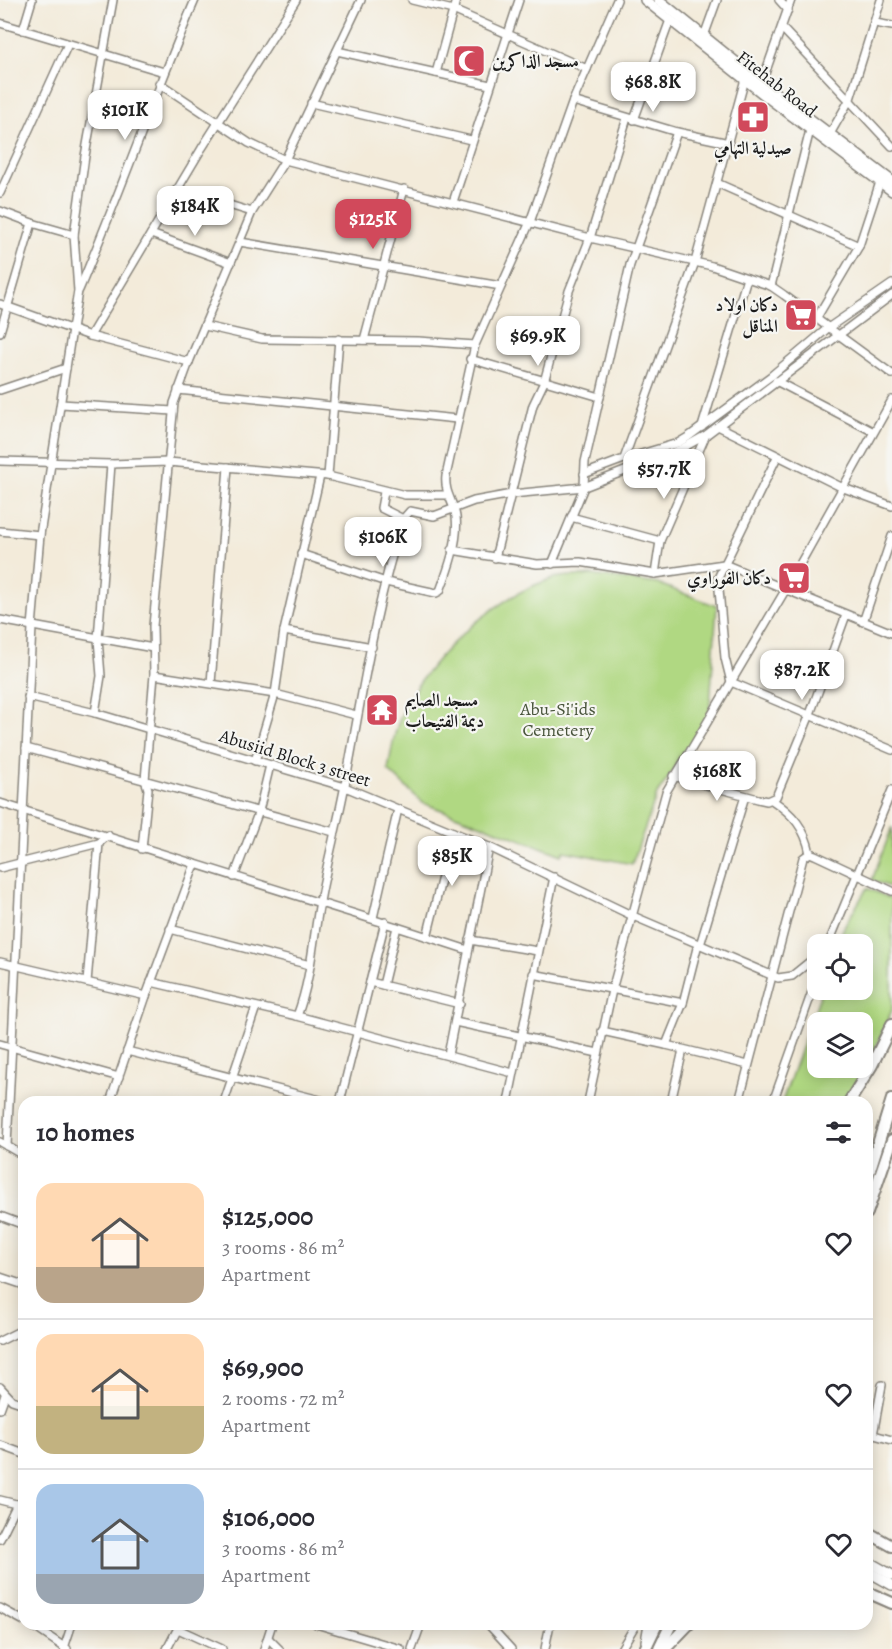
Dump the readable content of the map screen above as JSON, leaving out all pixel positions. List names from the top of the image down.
{
  "streets": {
    "main road": ["Fitehab Road"],
    "street": ["Abusiid Block 3 street"]
  },
  "parks": ["Abu-Si'ids Cemetery"],
  "places": {
    "mosque": ["مسجد الذاكرين"],
    "pharmacy": ["صيدلية التهامي"],
    "supermarket": ["دكان اولاد المناقل", "دكان الفوراوي"],
    "temple": ["مسجد الصايم ديمة الفتيحاب"]
  },
  "page": {
    "price": [
      "$68.8K",
      "$101K",
      "$184K",
      "$125K",
      "$69.9K",
      "$57.7K",
      "$106K",
      "$87.2K",
      "$168K",
      "$85K"
    ],
    "heading": "10 homes",
    "list": [
      {
        "name": "$125,000",
        "note": "3 rooms · 86 m² · Apartment"
      },
      {
        "name": "$69,900",
        "note": "2 rooms · 72 m² · Apartment"
      },
      {
        "name": "$106,000",
        "note": "3 rooms · 86 m² · Apartment"
      }
    ]
  }
}
